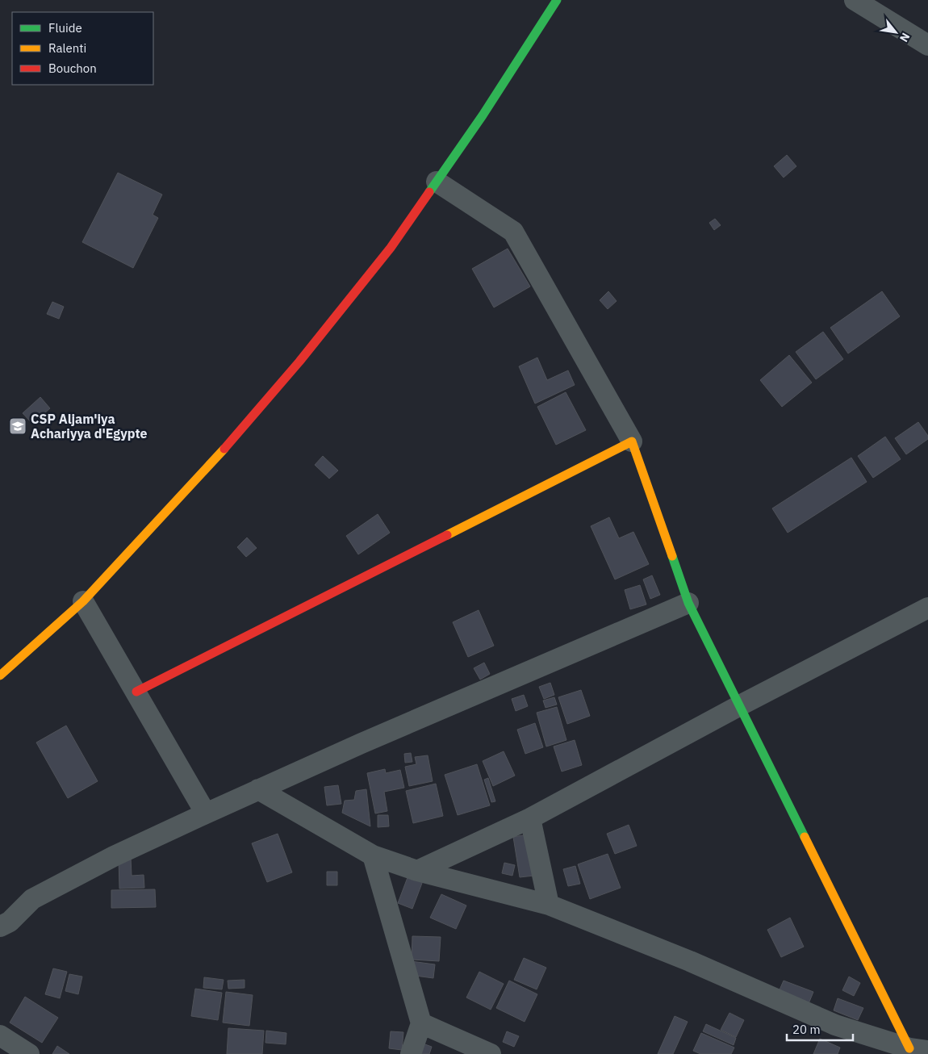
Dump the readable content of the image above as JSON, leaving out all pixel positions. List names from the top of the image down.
{
  "places": {
    "school or university": ["CSP Aljam'iya Achariyya d'Egypte"]
  },
  "legend": ["Fluide", "Ralenti", "Bouchon"],
  "scale_bar": "20 m",
  "north": "bottom right"
}
